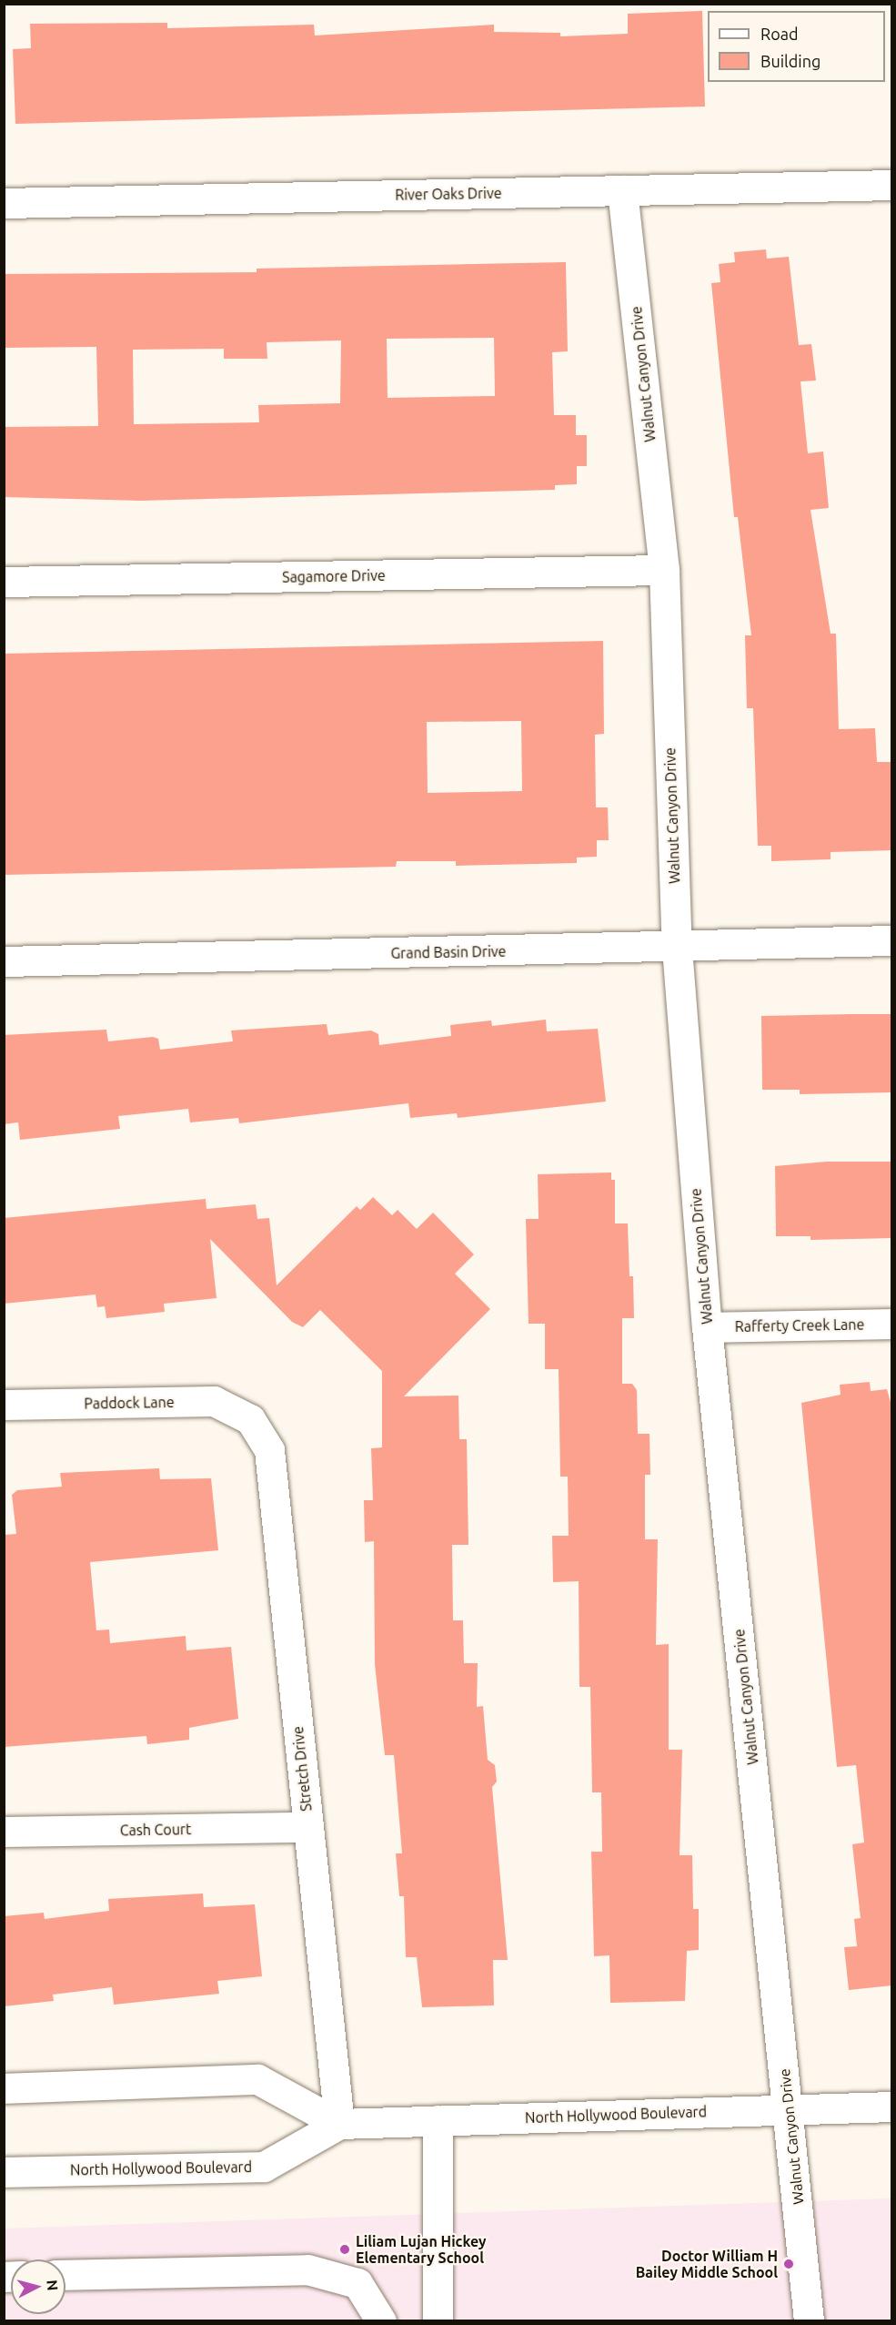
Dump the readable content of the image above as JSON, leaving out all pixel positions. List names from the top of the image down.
{
  "streets": {
    "street": [
      "River Oaks Drive",
      "Walnut Canyon Drive",
      "Sagamore Drive",
      "Grand Basin Drive",
      "Rafferty Creek Lane",
      "Paddock Lane",
      "Stretch Drive",
      "Cash Court",
      "North Hollywood Boulevard"
    ]
  },
  "crossings": [
    ["River Oaks Drive", "Walnut Canyon Drive"],
    ["Walnut Canyon Drive", "Sagamore Drive"],
    ["Walnut Canyon Drive", "Grand Basin Drive"],
    ["Walnut Canyon Drive", "Rafferty Creek Lane"],
    ["Walnut Canyon Drive", "North Hollywood Boulevard"],
    ["Paddock Lane", "Stretch Drive"],
    ["Stretch Drive", "Cash Court"],
    ["Stretch Drive", "North Hollywood Boulevard"]
  ],
  "places": ["Liliam Lujan Hickey Elementary School", "Doctor William H Bailey Middle School"],
  "legend": ["Road", "Building"],
  "north": "right"
}
